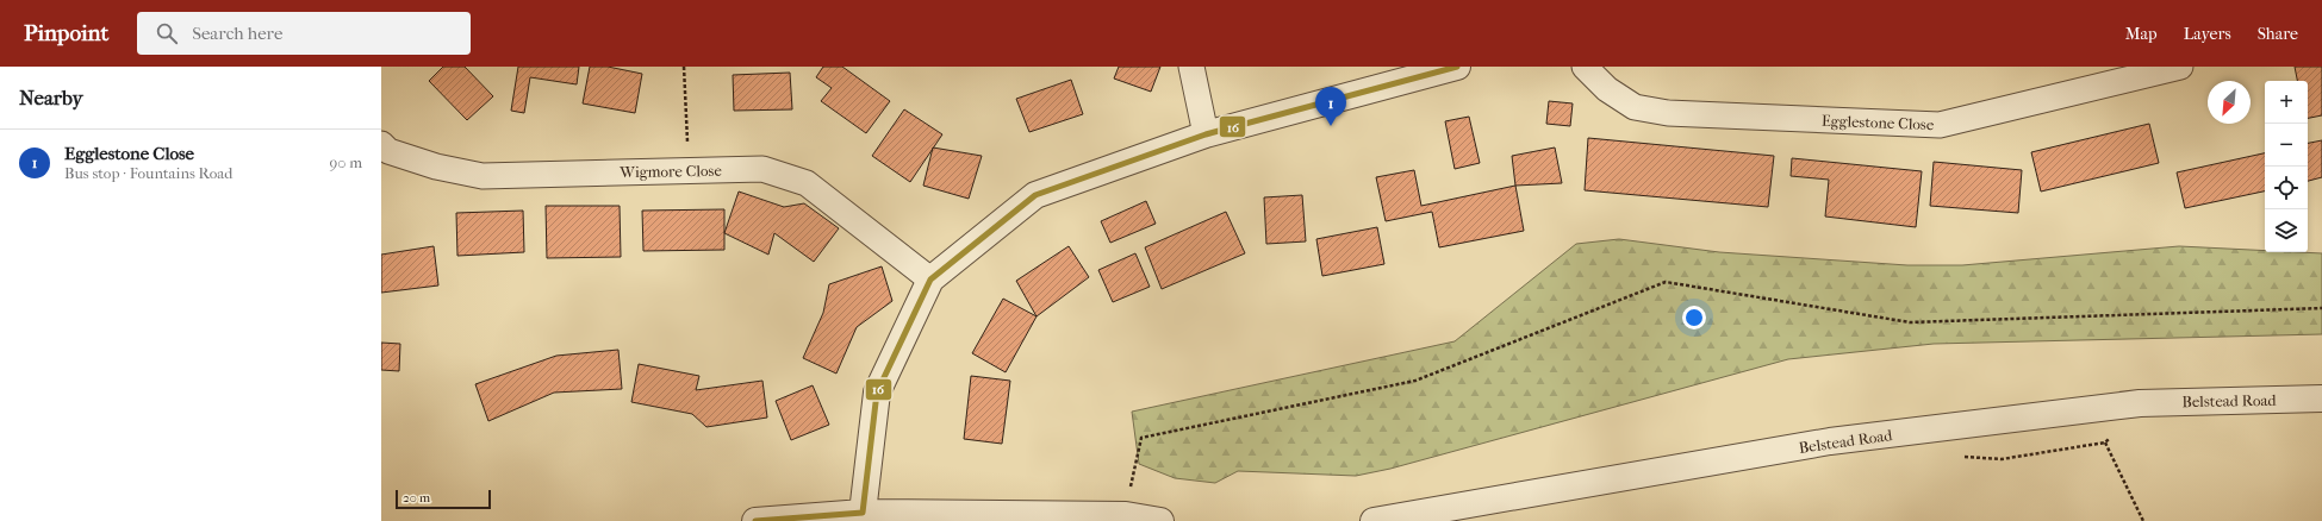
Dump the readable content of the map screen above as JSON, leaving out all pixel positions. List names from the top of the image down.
{
  "streets": {
    "street": ["Egglestone Close", "Wigmore Close", "Belstead Road"]
  },
  "lines": ["transit line 16"],
  "scale_bar": "20 m",
  "north": "bottom left",
  "page": {
    "header": "Pinpoint",
    "search": "Search here",
    "nav": ["Map", "Layers", "Share"],
    "heading": "Nearby",
    "map_buttons": ["+", "−"],
    "pins": "1",
    "list": [
      {
        "mark": "1",
        "name": "Egglestone Close",
        "note": "Bus stop · Fountains Road",
        "value": "90 m"
      }
    ],
    "scale": "20 m"
  }
}
